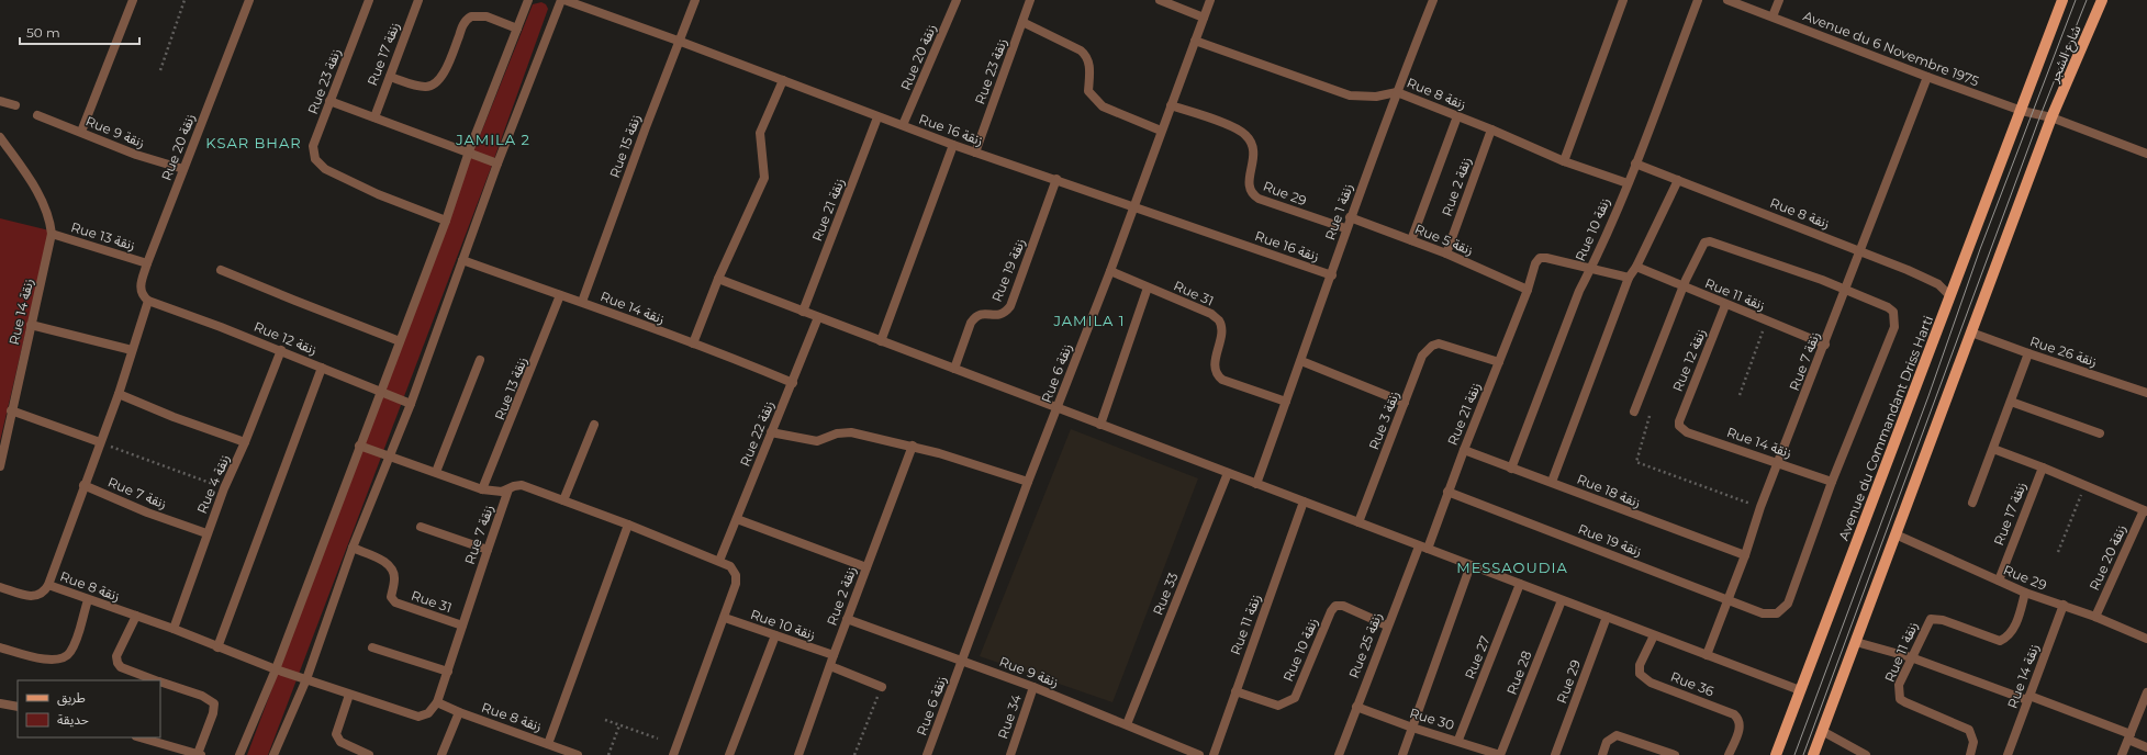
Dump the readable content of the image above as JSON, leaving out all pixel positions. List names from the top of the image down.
{
  "streets": {
    "main road": ["شارع الشجر", "Avenue du Commandant Driss Harti"],
    "street": [
      "Avenue du 6 Novembre 1975",
      "Rue 17 زنقة",
      "Rue 20 زنقة",
      "Rue 23 زنقة",
      "Rue 8 زنقة",
      "Rue 16 زنقة",
      "Rue 9 زنقة",
      "Rue 15 زنقة",
      "Rue 2 زنقة",
      "Rue 29",
      "Rue 21 زنقة",
      "Rue 1 زنقة",
      "Rue 10 زنقة",
      "Rue 13 زنقة",
      "Rue 5 زنقة",
      "Rue 19 زنقة",
      "Rue 31",
      "Rue 11 زنقة",
      "Rue 14 زنقة",
      "Rue 12 زنقة",
      "Rue 26 زنقة",
      "Rue 7 زنقة",
      "Rue 6 زنقة",
      "Rue 3 زنقة",
      "Rue 22 زنقة",
      "Rue 4 زنقة",
      "Rue 18 زنقة",
      "Rue 33",
      "Rue 25 زنقة",
      "Rue 27",
      "Rue 28",
      "Rue 36",
      "Rue 34",
      "Rue 30"
    ]
  },
  "crossings": [
    ["Avenue du 6 Novembre 1975", "شارع الشجر"],
    ["Avenue du 6 Novembre 1975", "Rue 7 زنقة"],
    ["Avenue du 6 Novembre 1975", "Avenue du Commandant Driss Harti"],
    ["Rue 17 زنقة", "Rue 29"],
    ["شارع الشجر", "Avenue du Commandant Driss Harti"],
    ["Rue 20 زنقة", "Rue 8 زنقة"],
    ["Rue 20 زنقة", "Rue 16 زنقة"],
    ["Rue 20 زنقة", "Rue 9 زنقة"],
    ["Rue 20 زنقة", "Rue 29"],
    ["Rue 20 زنقة", "Rue 13 زنقة"],
    ["Rue 20 زنقة", "Rue 12 زنقة"],
    ["Rue 23 زنقة", "Rue 16 زنقة"],
    ["Rue 8 زنقة", "Rue 2 زنقة"],
    ["Rue 8 زنقة", "Rue 1 زنقة"],
    ["Rue 8 زنقة", "Rue 10 زنقة"],
    ["Rue 8 زنقة", "Rue 12 زنقة"],
    ["Rue 8 زنقة", "Rue 7 زنقة"],
    ["Rue 8 زنقة", "Rue 6 زنقة"],
    ["Rue 8 زنقة", "Avenue du Commandant Driss Harti"],
    ["Rue 8 زنقة", "Rue 4 زنقة"],
    ["Rue 16 زنقة", "Rue 15 زنقة"],
    ["Rue 16 زنقة", "Rue 21 زنقة"],
    ["Rue 16 زنقة", "Rue 1 زنقة"],
    ["Rue 16 زنقة", "Rue 19 زنقة"],
    ["Rue 16 زنقة", "Rue 6 زنقة"],
    ["Rue 9 زنقة", "Rue 2 زنقة"],
    ["Rue 9 زنقة", "Rue 6 زنقة"],
    ["Rue 9 زنقة", "Rue 33"],
    ["Rue 9 زنقة", "Rue 34"],
    ["Rue 15 زنقة", "Rue 14 زنقة"],
    ["Rue 2 زنقة", "Rue 10 زنقة"],
    ["Rue 2 زنقة", "Rue 5 زنقة"],
    ["Rue 29", "Rue 1 زنقة"],
    ["Rue 29", "Rue 11 زنقة"],
    ["Rue 29", "Rue 14 زنقة"],
    ["Rue 29", "Rue 6 زنقة"],
    ["Rue 21 زنقة", "Rue 5 زنقة"],
    ["Rue 21 زنقة", "Rue 19 زنقة"],
    ["Rue 21 زنقة", "Rue 3 زنقة"],
    ["Rue 21 زنقة", "Rue 18 زنقة"],
    ["Rue 21 زنقة", "Rue 25 زنقة"],
    ["Rue 1 زنقة", "Rue 5 زنقة"],
    ["Rue 1 زنقة", "Rue 31"],
    ["Rue 10 زنقة", "Rue 11 زنقة"],
    ["Rue 10 زنقة", "Rue 18 زنقة"],
    ["Rue 10 زنقة", "Rue 25 زنقة"],
    ["Rue 13 زنقة", "Rue 14 زنقة"],
    ["Rue 13 زنقة", "Rue 7 زنقة"],
    ["Rue 19 زنقة", "Rue 14 زنقة"],
    ["Rue 19 زنقة", "Rue 7 زنقة"],
    ["Rue 31", "Rue 7 زنقة"],
    ["Rue 31", "Rue 6 زنقة"],
    ["Rue 11 زنقة", "Rue 12 زنقة"],
    ["Rue 11 زنقة", "Rue 7 زنقة"],
    ["Rue 14 زنقة", "Rue 12 زنقة"],
    ["Rue 14 زنقة", "Rue 7 زنقة"],
    ["Rue 14 زنقة", "Rue 22 زنقة"],
    ["Rue 12 زنقة", "Rue 4 زنقة"],
    ["Rue 7 زنقة", "Rue 4 زنقة"],
    ["Rue 7 زنقة", "Rue 18 زنقة"],
    ["Rue 25 زنقة", "Rue 30"],
    ["Rue 27", "Rue 30"],
    ["Rue 28", "Rue 30"]
  ],
  "districts": [
    "JAMILA 2",
    "KSAR BHAR",
    "JAMILA 1",
    "MESSAOUDIA"
  ],
  "legend": ["طريق", "حديقة"],
  "scale_bar": "50 m"
}
